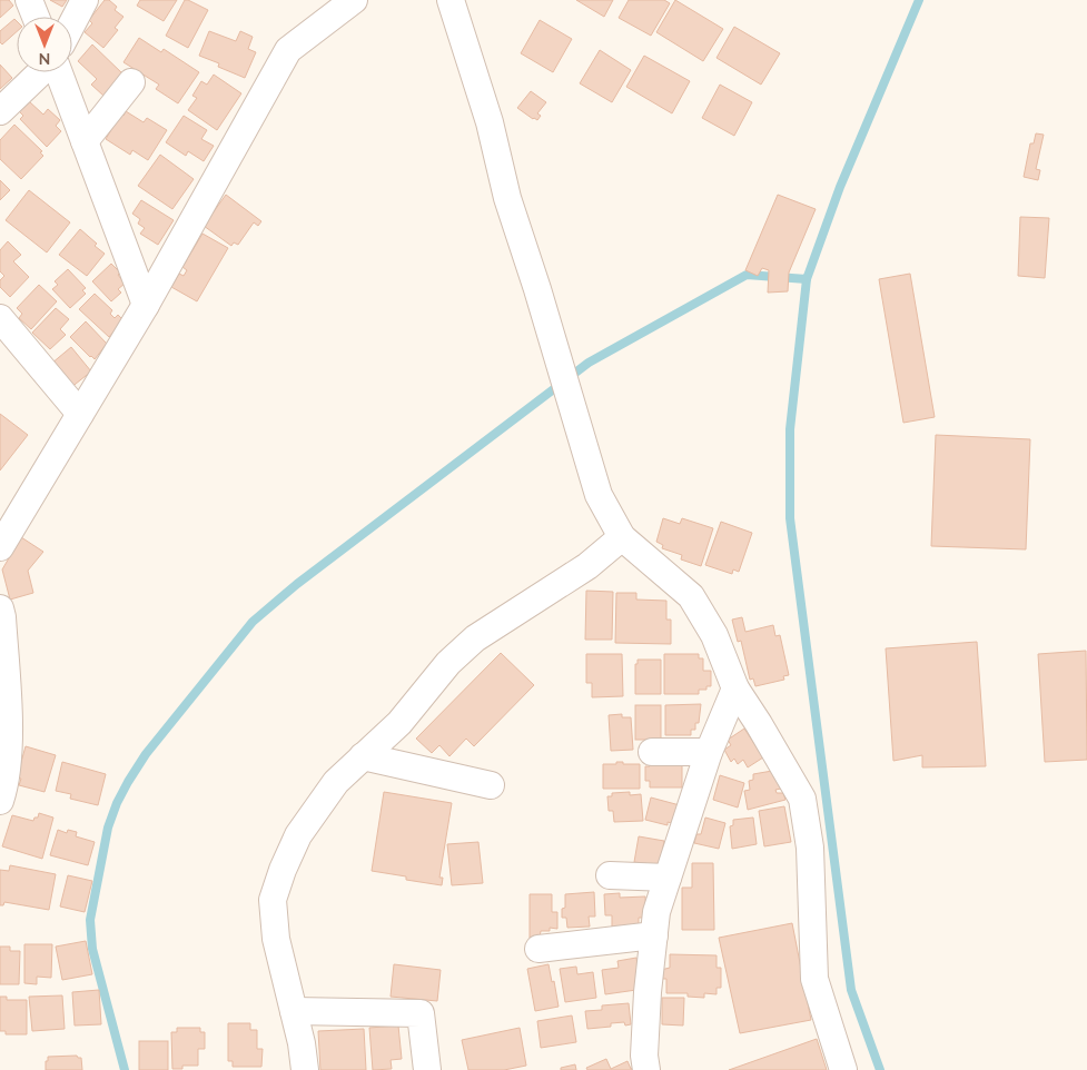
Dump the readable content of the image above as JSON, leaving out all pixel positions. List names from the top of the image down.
{
  "north": "bottom"
}
